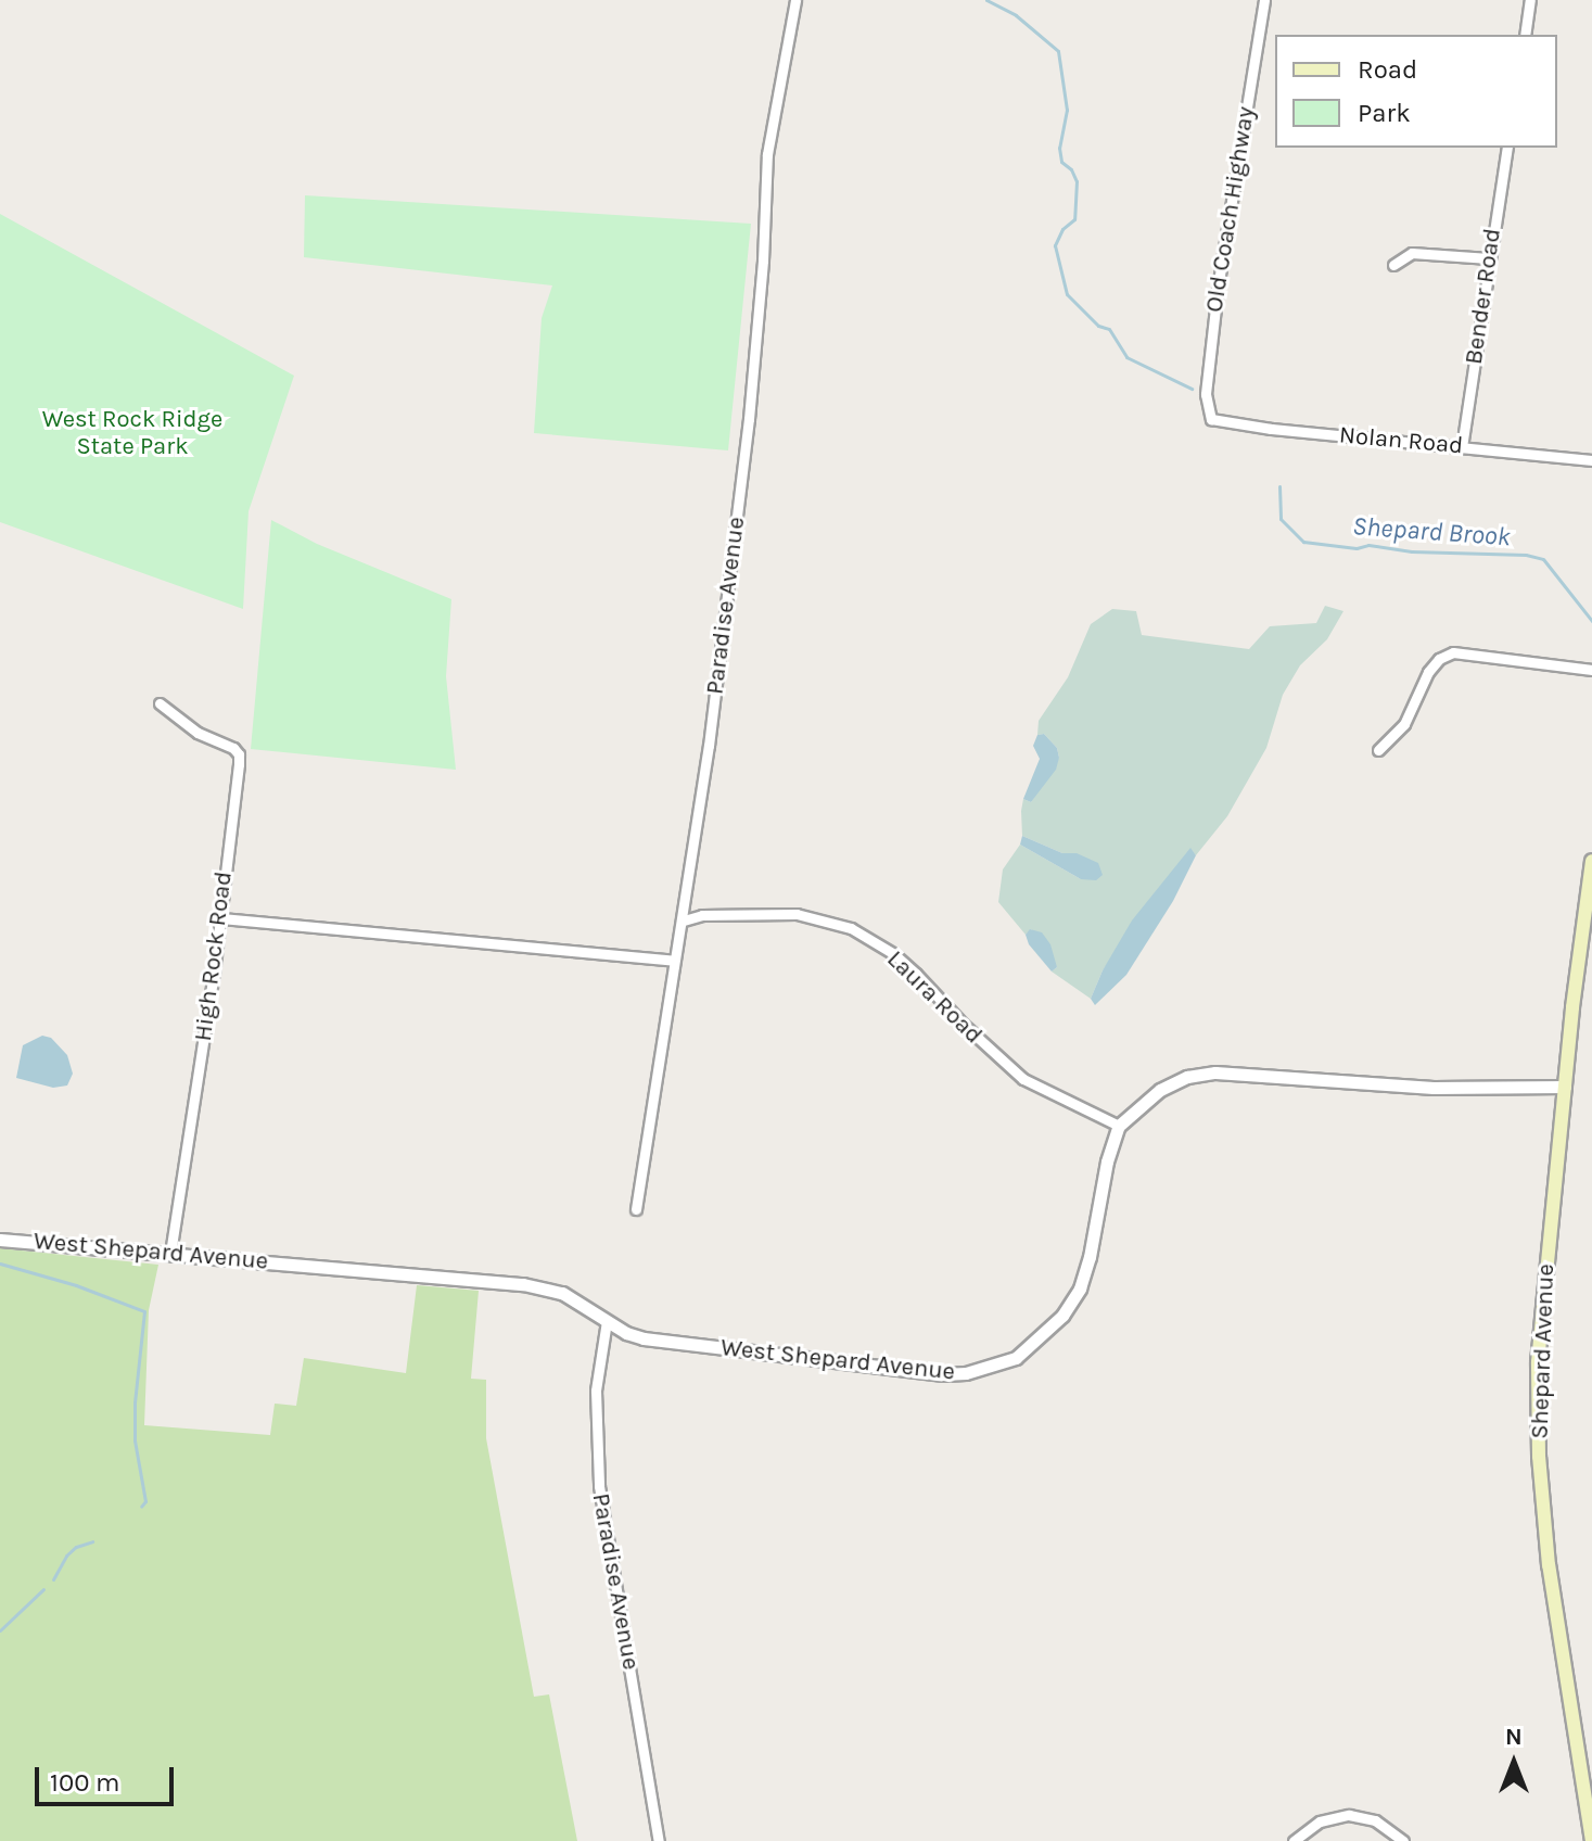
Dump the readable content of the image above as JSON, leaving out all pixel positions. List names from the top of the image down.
{
  "streets": {
    "main road": ["Shepard Avenue"],
    "street": [
      "Old Coach Highway",
      "Bender Road",
      "Nolan Road",
      "Paradise Avenue",
      "High Rock Road",
      "Laura Road",
      "West Shepard Avenue"
    ]
  },
  "crossings": [
    ["Old Coach Highway", "Nolan Road"],
    ["Bender Road", "Nolan Road"],
    ["Paradise Avenue", "Laura Road"],
    ["Paradise Avenue", "West Shepard Avenue"],
    ["High Rock Road", "West Shepard Avenue"],
    ["Laura Road", "West Shepard Avenue"]
  ],
  "water": ["Shepard Brook"],
  "parks": ["West Rock Ridge State Park"],
  "legend": ["Road", "Park"],
  "scale_bar": "100 m",
  "north": "top"
}
